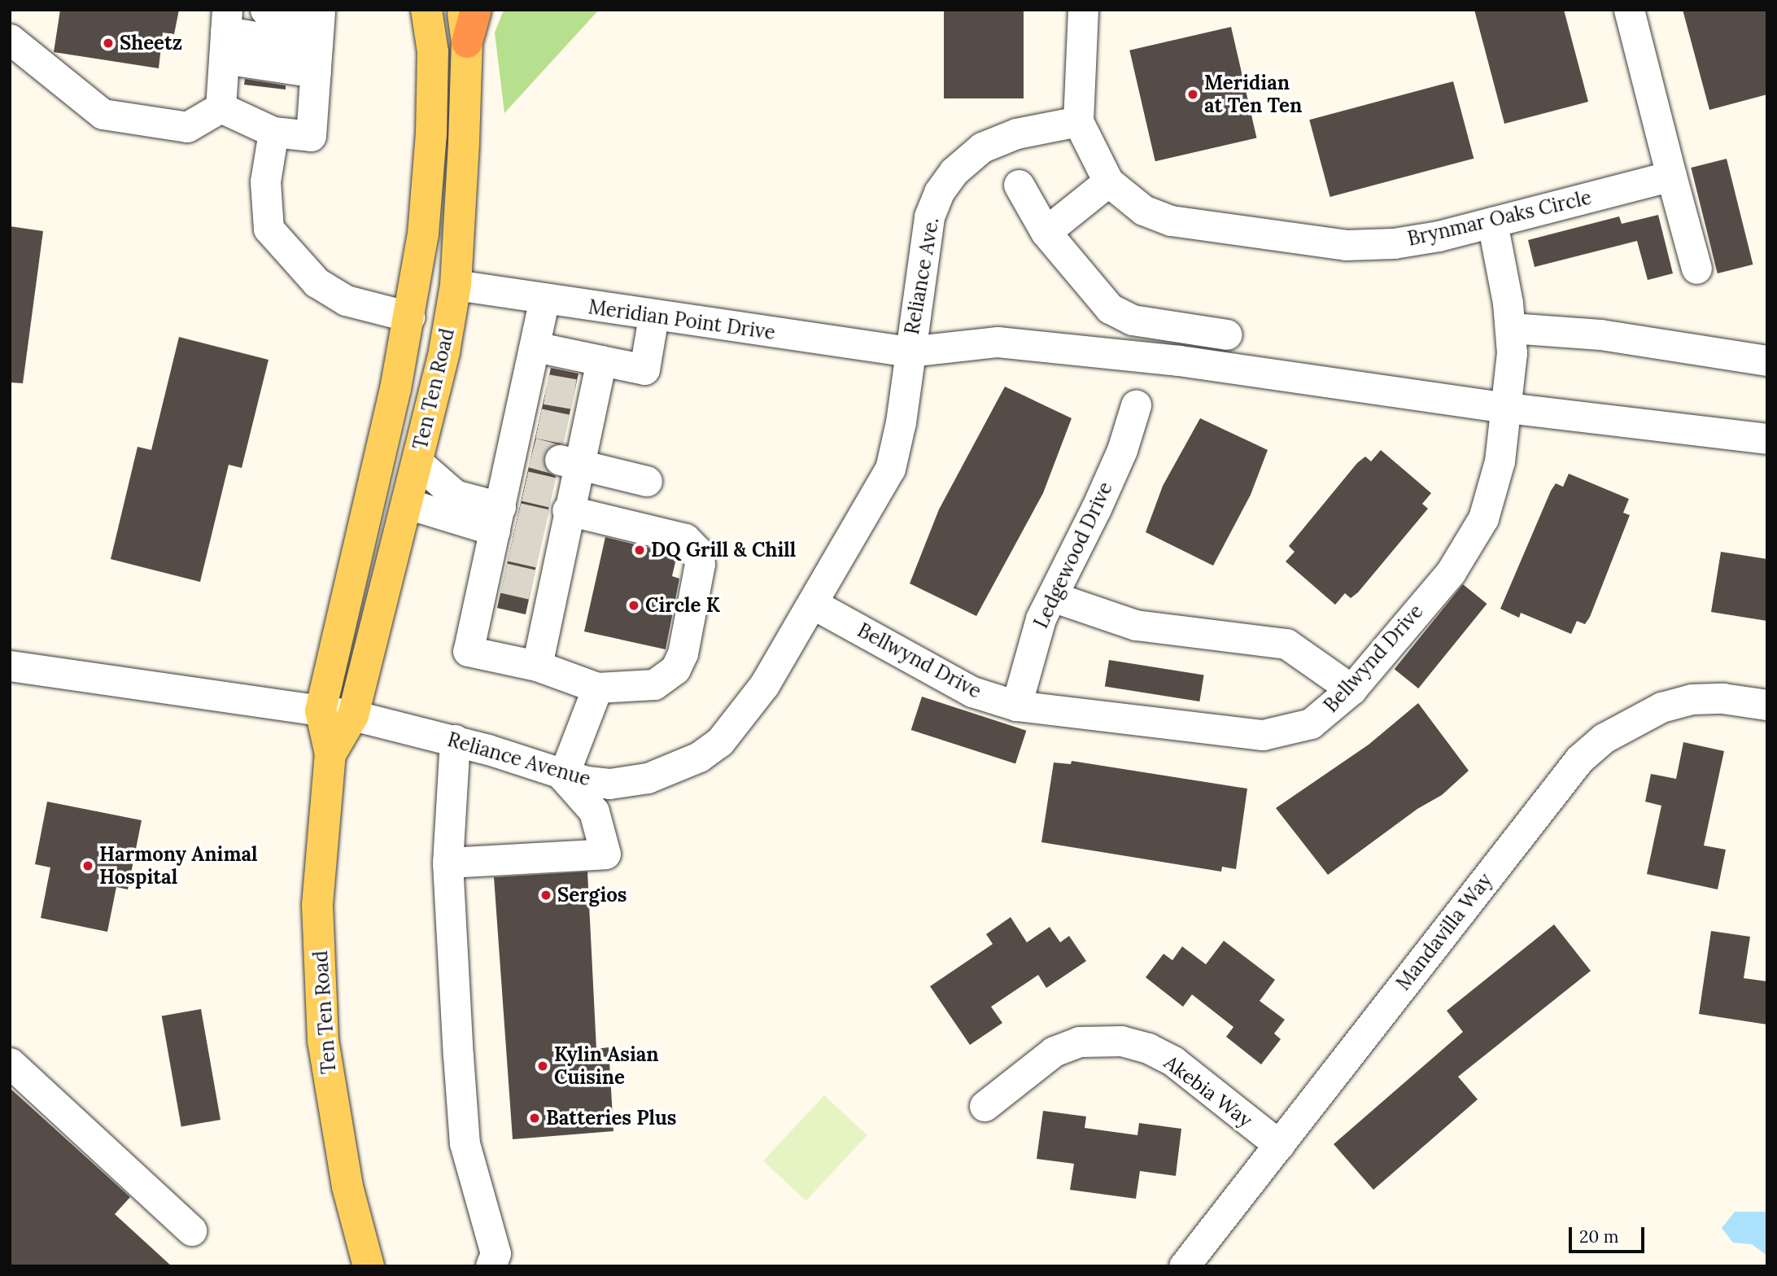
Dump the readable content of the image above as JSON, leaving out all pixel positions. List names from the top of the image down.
{
  "streets": {
    "main road": ["Ten Ten Road"],
    "street": [
      "Brynmar Oaks Circle",
      "Reliance Ave.",
      "Meridian Point Drive",
      "Ledgewood Drive",
      "Bellwynd Drive",
      "Reliance Avenue",
      "Mandavilla Way",
      "Akebia Way"
    ]
  },
  "crossings": [
    ["Brynmar Oaks Circle", "Reliance Ave."],
    ["Brynmar Oaks Circle", "Bellwynd Drive"],
    ["Reliance Ave.", "Meridian Point Drive"],
    ["Reliance Ave.", "Reliance Avenue"],
    ["Meridian Point Drive", "Ten Ten Road"],
    ["Meridian Point Drive", "Bellwynd Drive"],
    ["Meridian Point Drive", "Reliance Avenue"],
    ["Ten Ten Road", "Reliance Avenue"],
    ["Ledgewood Drive", "Bellwynd Drive"],
    ["Bellwynd Drive", "Reliance Avenue"],
    ["Mandavilla Way", "Akebia Way"]
  ],
  "places": [
    "Sheetz",
    "Meridian at Ten Ten",
    "DQ Grill & Chill",
    "Circle K",
    "Harmony Animal Hospital",
    "Sergios",
    "Kylin Asian Cuisine",
    "Batteries Plus"
  ],
  "scale_bar": "20 m"
}
